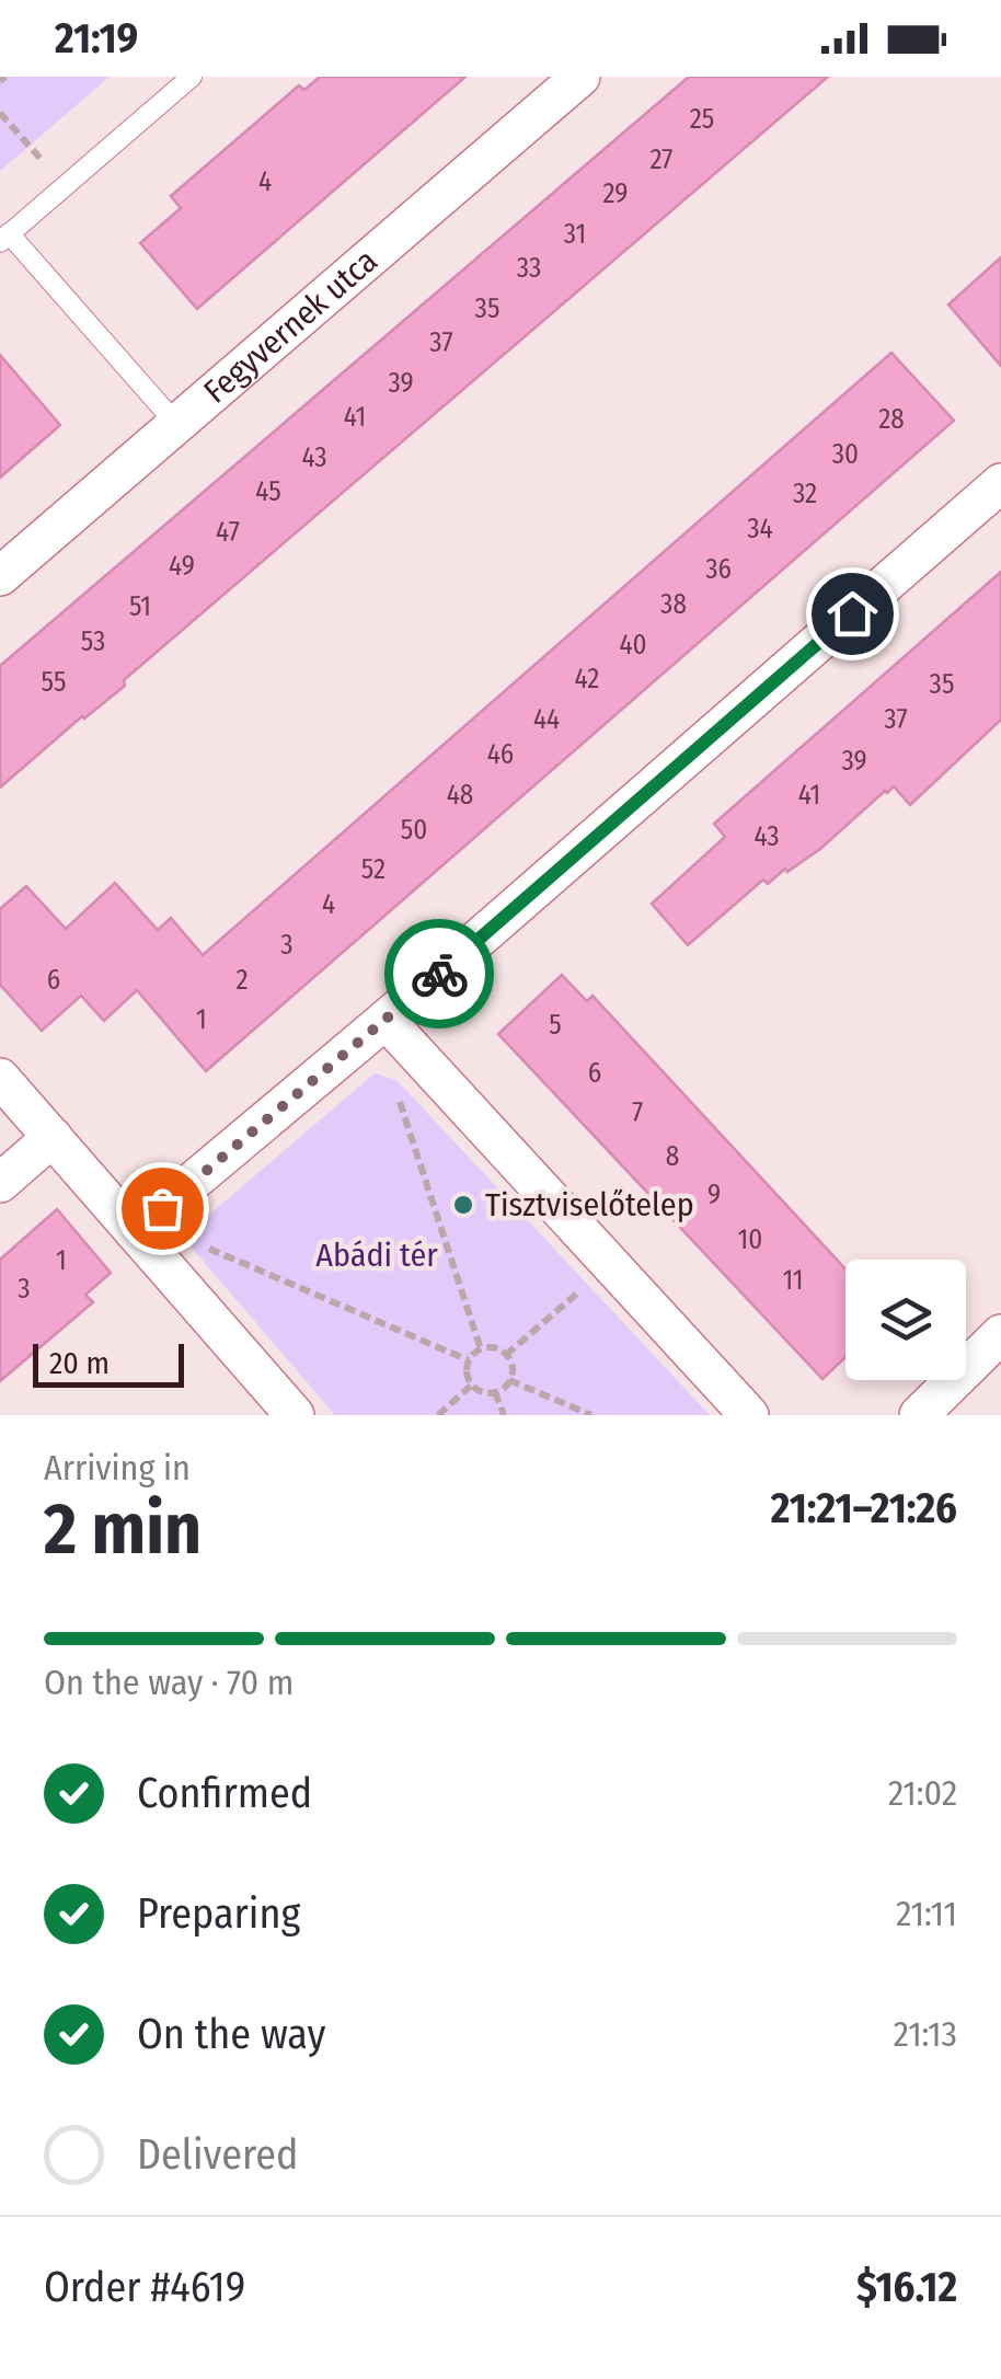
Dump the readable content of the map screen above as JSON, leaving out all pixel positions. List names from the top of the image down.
{
  "streets": {
    "street": ["Fegyvernek utca"]
  },
  "parks": ["Abádi tér"],
  "places": ["Tisztviselőtelep"],
  "house_numbers": [
    "25",
    "27",
    "4",
    "29",
    "31",
    "33",
    "35",
    "37",
    "39",
    "41",
    "28",
    "30",
    "43",
    "45",
    "32",
    "34",
    "47",
    "49",
    "36",
    "38",
    "51",
    "53",
    "40",
    "42",
    "55",
    "35",
    "44",
    "37",
    "46",
    "39",
    "48",
    "41",
    "50",
    "43",
    "52",
    "4",
    "3",
    "6",
    "2",
    "1",
    "5",
    "6",
    "7",
    "8",
    "9",
    "10",
    "1",
    "11",
    "3"
  ],
  "scale_bar": "20 m",
  "page": {
    "status": "21:19",
    "scale": "20 m",
    "heading": ["2 min", "Arriving in", "21:21–21:26"],
    "panel": ["Order #4619", "$16.12"],
    "bar": "On the way · 70 m",
    "list": [
      ["Confirmed", "21:02"],
      ["Preparing", "21:11"],
      ["On the way", "21:13"],
      "Delivered"
    ]
  }
}
